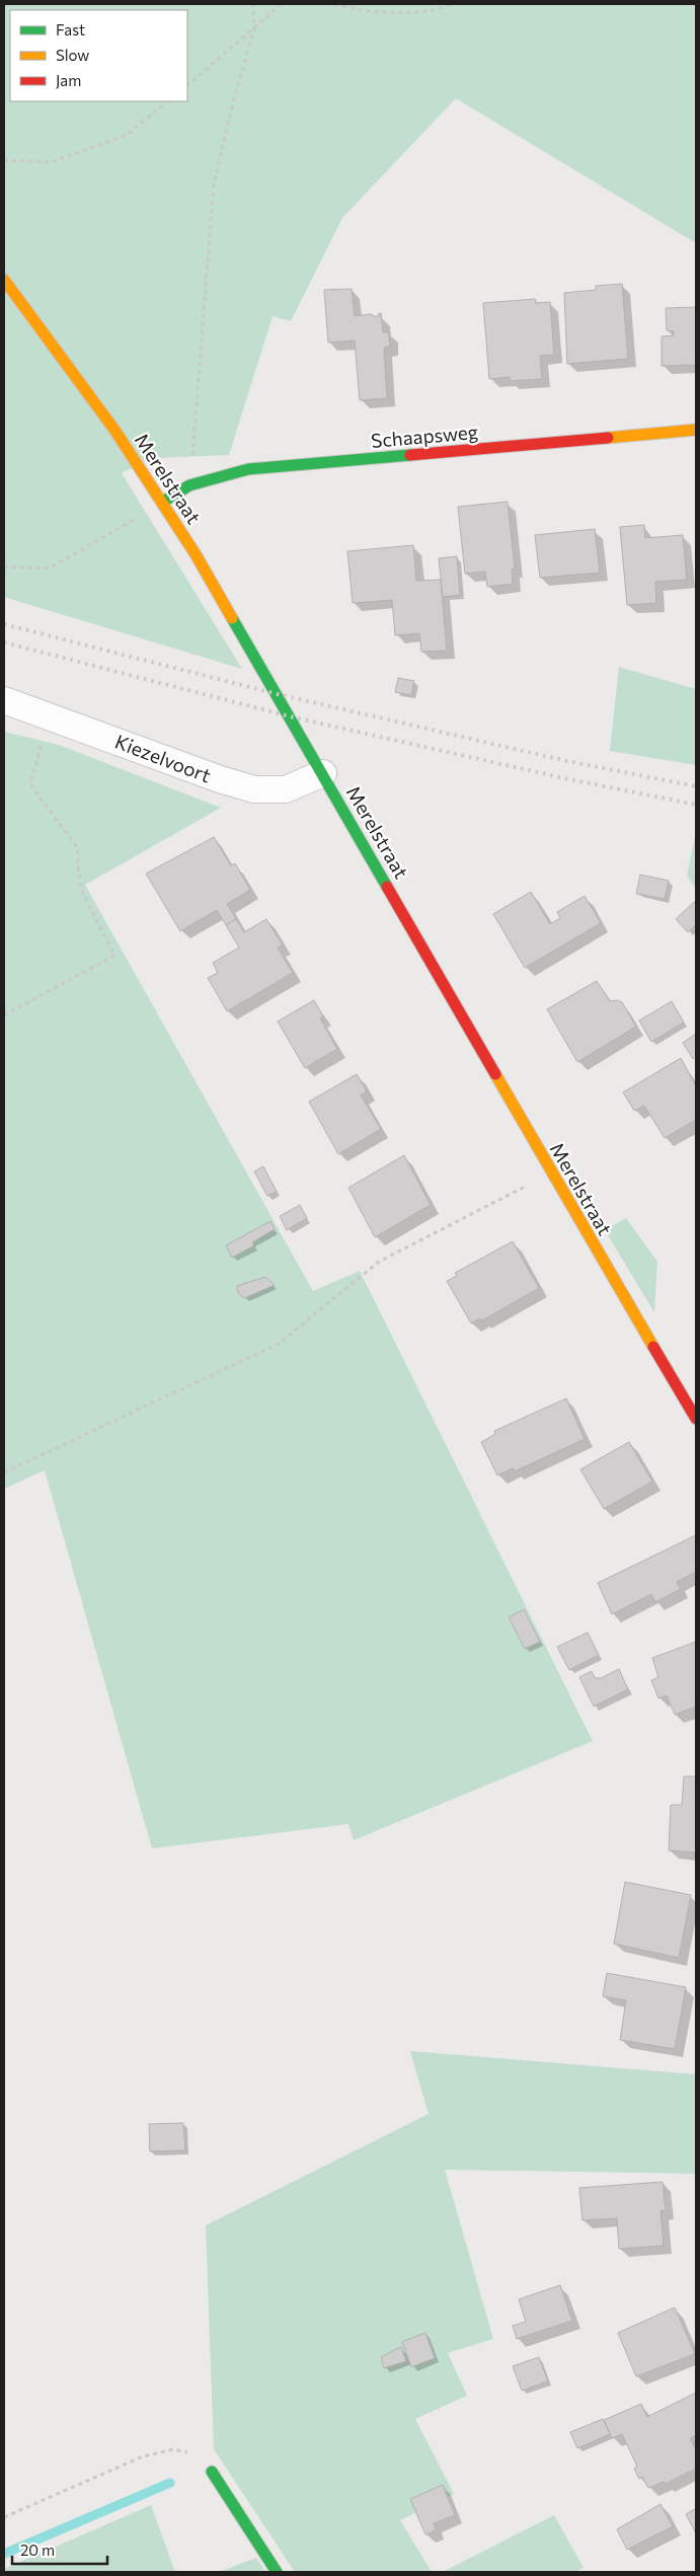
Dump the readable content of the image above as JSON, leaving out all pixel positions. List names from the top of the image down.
{
  "streets": {
    "street": ["Schaapsweg", "Merelstraat", "Kiezelvoort"]
  },
  "crossings": [
    ["Schaapsweg", "Merelstraat"],
    ["Merelstraat", "Kiezelvoort"]
  ],
  "legend": ["Fast", "Slow", "Jam"],
  "scale_bar": "20 m"
}
